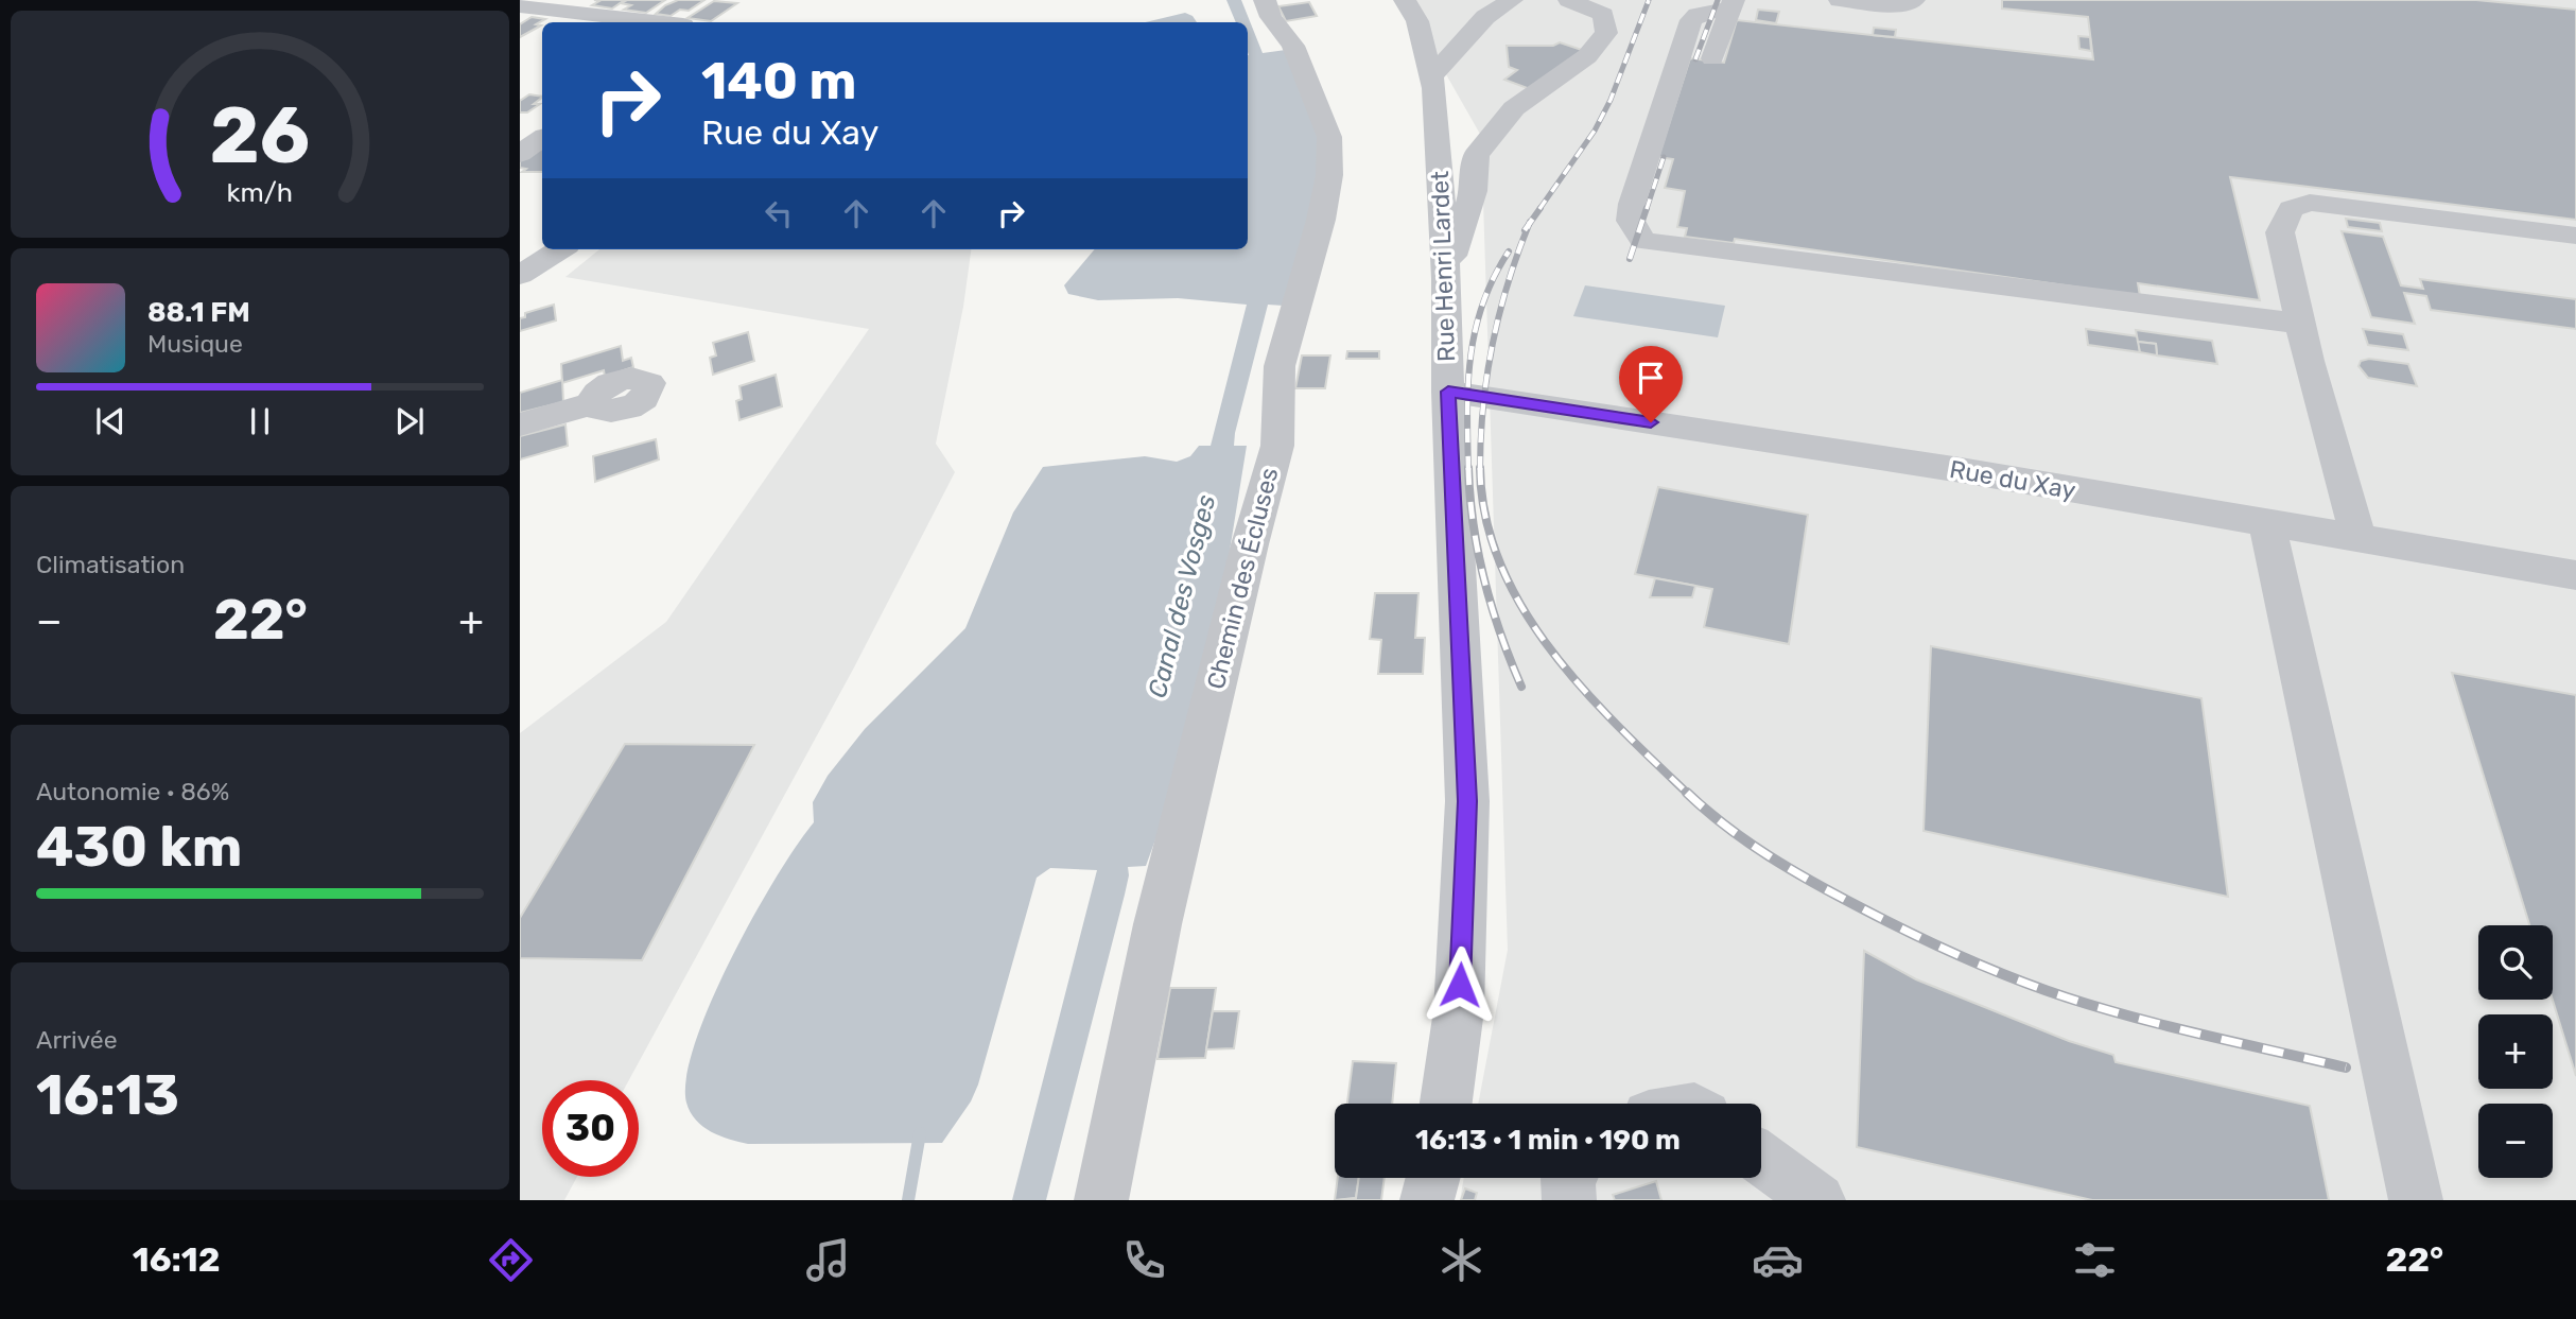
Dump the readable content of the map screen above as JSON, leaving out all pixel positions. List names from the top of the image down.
{
  "streets": {
    "street": ["Rue Henri Lardet", "Rue du Xay", "Chemin des Écluses"]
  },
  "crossings": [
    ["Rue Henri Lardet", "Rue du Xay"]
  ],
  "water": ["Canal des Vosges"],
  "page": {
    "turn": ["140 m", "Rue du Xay"],
    "song": ["88.1 FM", "Musique"],
    "tile": [
      "Climatisation",
      ["Autonomie · 86%", "430 km"],
      ["Arrivée", "16:13"]
    ],
    "heat": ["−", "22°", "+"],
    "map_buttons": ["+", "−"],
    "limit": "30",
    "trip": "16:13 · 1 min · 190 m",
    "tabs": ["16:12", "22°"],
    "gauge": ["26", "km/h"]
  }
}
